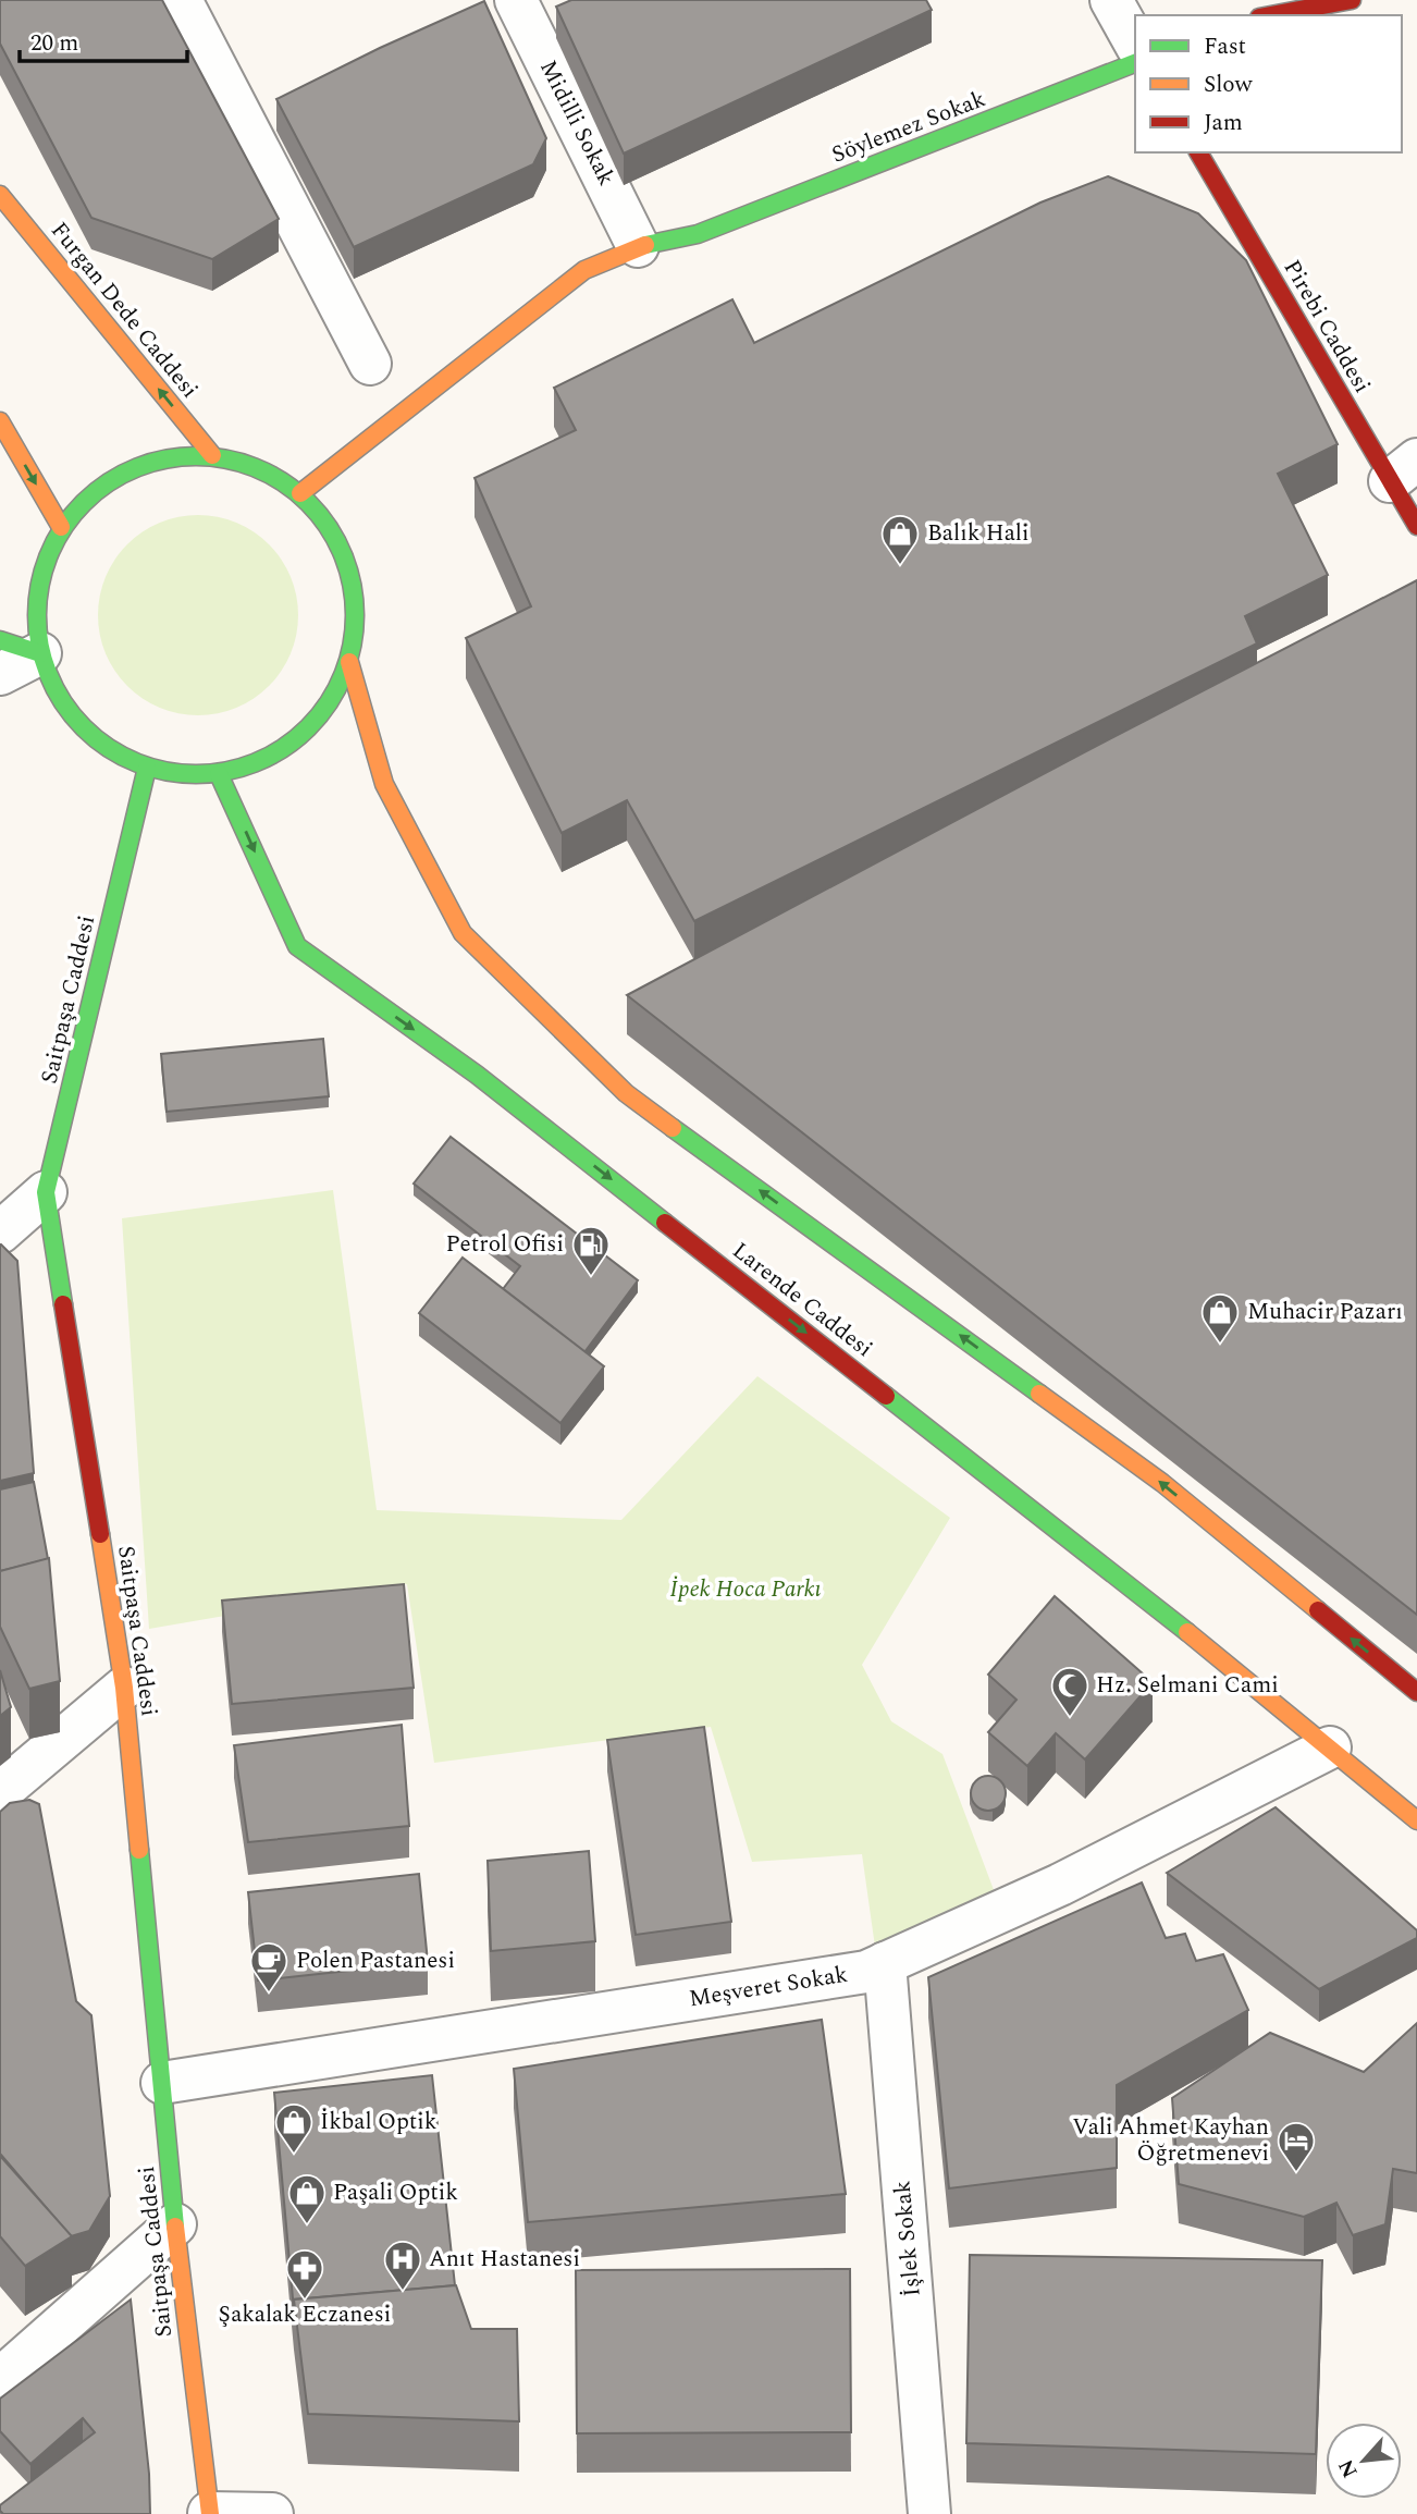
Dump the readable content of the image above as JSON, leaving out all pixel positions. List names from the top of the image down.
{
  "streets": {
    "main road": [
      "Söylemez Sokak",
      "Furgan Dede Caddesi",
      "Pirebi Caddesi",
      "Saitpaşa Caddesi",
      "Larende Caddesi"
    ],
    "street": ["Midilli Sokak", "Meşveret Sokak", "İşlek Sokak"]
  },
  "crossings": [
    ["Midilli Sokak", "Söylemez Sokak"],
    ["Saitpaşa Caddesi", "Meşveret Sokak"],
    ["Larende Caddesi", "Meşveret Sokak"],
    ["Meşveret Sokak", "İşlek Sokak"]
  ],
  "one_way": ["Furgan Dede Caddesi"],
  "parks": ["İpek Hoca Parkı"],
  "places": {
    "shop": [
      "Balık Hali",
      "Muhacir Pazarı",
      "İkbal Optik",
      "Paşali Optik"
    ],
    "fuel station": ["Petrol Ofisi"],
    "mosque": ["Hz. Selmani Cami"],
    "cafe": ["Polen Pastanesi"],
    "hotel": ["Vali Ahmet Kayhan Öğretmenevi"],
    "hospital": ["Anıt Hastanesi"],
    "pharmacy": ["Şakalak Eczanesi"]
  },
  "legend": ["Fast", "Slow", "Jam"],
  "scale_bar": "20 m",
  "north": "bottom left"
}
